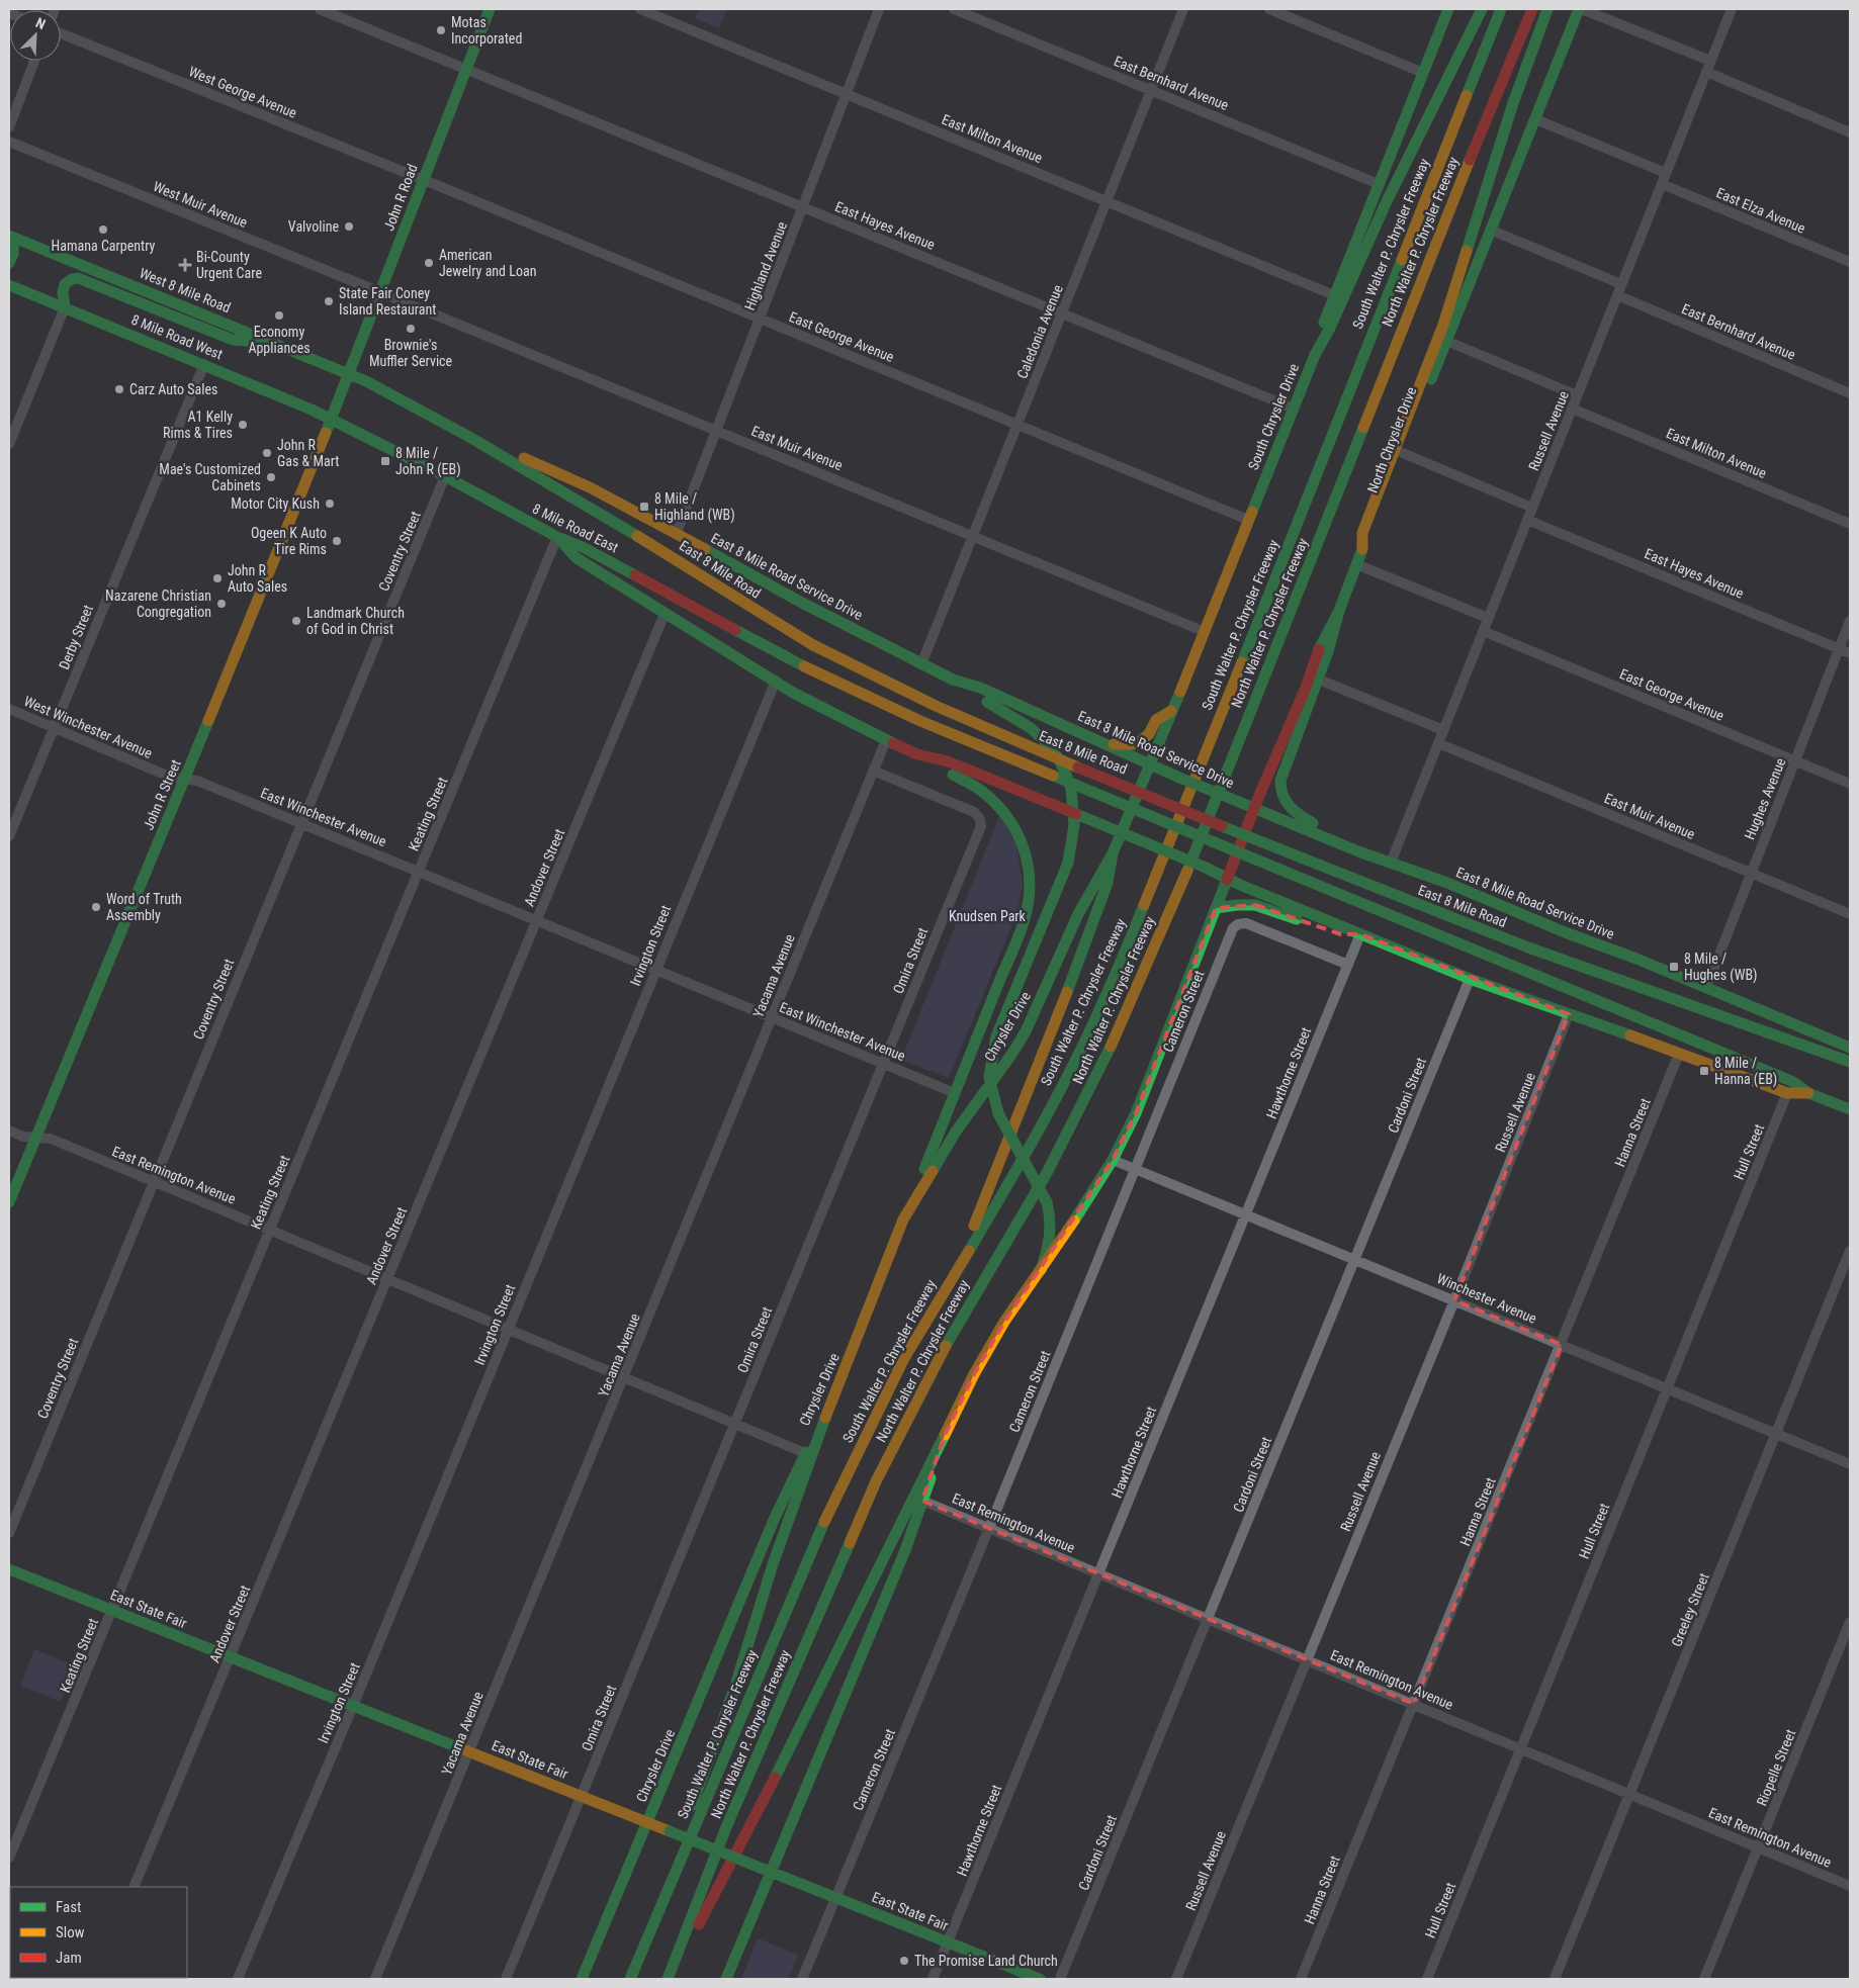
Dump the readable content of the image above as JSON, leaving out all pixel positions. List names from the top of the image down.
{
  "streets": {
    "main road": [
      "John R Road",
      "North Walter P. Chrysler Freeway",
      "South Walter P. Chrysler Freeway",
      "West 8 Mile Road",
      "8 Mile Road West",
      "South Chrysler Drive",
      "North Chrysler Drive",
      "8 Mile Road East",
      "East 8 Mile Road",
      "East 8 Mile Road Service Drive",
      "John R Street",
      "Chrysler Drive",
      "East State Fair"
    ],
    "street": [
      "East Bernhard Avenue",
      "West George Avenue",
      "East Milton Avenue",
      "West Muir Avenue",
      "East Elza Avenue",
      "East Hayes Avenue",
      "Highland Avenue",
      "Caledonia Avenue",
      "East George Avenue",
      "Russell Avenue",
      "East Muir Avenue",
      "Coventry Street",
      "Derby Street",
      "West Winchester Avenue",
      "Hughes Avenue",
      "Keating Street",
      "East Winchester Avenue",
      "Andover Street",
      "Irvington Street",
      "Omira Street",
      "Yacama Avenue",
      "Cameron Street",
      "Hawthorne Street",
      "Cardoni Street",
      "Hanna Street",
      "Hull Street",
      "East Remington Avenue",
      "Winchester Avenue",
      "Greeley Street",
      "Riopelle Street"
    ]
  },
  "crossings": [
    ["East Bernhard Avenue", "Caledonia Avenue"],
    ["East Bernhard Avenue", "South Chrysler Drive"],
    ["East Bernhard Avenue", "Russell Avenue"],
    ["West George Avenue", "John R Road"],
    ["West George Avenue", "East George Avenue"],
    ["East Milton Avenue", "Highland Avenue"],
    ["East Milton Avenue", "Caledonia Avenue"],
    ["East Milton Avenue", "South Chrysler Drive"],
    ["East Milton Avenue", "Russell Avenue"],
    ["John R Road", "West Muir Avenue"],
    ["John R Road", "East Hayes Avenue"],
    ["John R Road", "West 8 Mile Road"],
    ["John R Road", "East George Avenue"],
    ["John R Road", "East Muir Avenue"],
    ["John R Road", "East 8 Mile Road"],
    ["John R Road", "John R Street"],
    ["West Muir Avenue", "East Muir Avenue"],
    ["East Elza Avenue", "Russell Avenue"],
    ["East Hayes Avenue", "Highland Avenue"],
    ["East Hayes Avenue", "Caledonia Avenue"],
    ["East Hayes Avenue", "South Chrysler Drive"],
    ["East Hayes Avenue", "Russell Avenue"],
    ["East Hayes Avenue", "Hughes Avenue"],
    ["Highland Avenue", "East George Avenue"],
    ["Highland Avenue", "East Muir Avenue"],
    ["Highland Avenue", "East 8 Mile Road Service Drive"],
    ["West 8 Mile Road", "East 8 Mile Road"],
    ["Caledonia Avenue", "East George Avenue"],
    ["Caledonia Avenue", "East Muir Avenue"],
    ["Caledonia Avenue", "East 8 Mile Road Service Drive"],
    ["8 Mile Road West", "8 Mile Road East"],
    ["8 Mile Road West", "Derby Street"],
    ["8 Mile Road West", "John R Street"],
    ["East George Avenue", "South Chrysler Drive"],
    ["East George Avenue", "Russell Avenue"],
    ["East George Avenue", "Hughes Avenue"],
    ["South Chrysler Drive", "East Muir Avenue"],
    ["South Chrysler Drive", "East 8 Mile Road Service Drive"],
    ["South Chrysler Drive", "Chrysler Drive"],
    ["Russell Avenue", "East Muir Avenue"],
    ["Russell Avenue", "East 8 Mile Road Service Drive"],
    ["Russell Avenue", "East Remington Avenue"],
    ["Russell Avenue", "Winchester Avenue"],
    ["North Chrysler Drive", "East 8 Mile Road Service Drive"],
    ["East Muir Avenue", "Hughes Avenue"],
    ["8 Mile Road East", "Coventry Street"],
    ["8 Mile Road East", "John R Street"],
    ["8 Mile Road East", "Keating Street"],
    ["Coventry Street", "East Winchester Avenue"],
    ["Coventry Street", "East Remington Avenue"],
    ["East 8 Mile Road", "East 8 Mile Road Service Drive"],
    ["East 8 Mile Road Service Drive", "Hughes Avenue"],
    ["Derby Street", "West Winchester Avenue"],
    ["West Winchester Avenue", "John R Street"],
    ["West Winchester Avenue", "East Winchester Avenue"],
    ["John R Street", "East Winchester Avenue"],
    ["John R Street", "East Remington Avenue"],
    ["Keating Street", "East Winchester Avenue"],
    ["Keating Street", "East Remington Avenue"],
    ["Keating Street", "East State Fair"],
    ["East Winchester Avenue", "Andover Street"],
    ["East Winchester Avenue", "Irvington Street"],
    ["East Winchester Avenue", "Omira Street"],
    ["East Winchester Avenue", "Yacama Avenue"],
    ["Andover Street", "East Remington Avenue"],
    ["Andover Street", "East State Fair"],
    ["Irvington Street", "East Remington Avenue"],
    ["Irvington Street", "East State Fair"],
    ["Omira Street", "Yacama Avenue"],
    ["Omira Street", "East Remington Avenue"],
    ["Omira Street", "East State Fair"],
    ["Yacama Avenue", "East Remington Avenue"],
    ["Yacama Avenue", "East State Fair"],
    ["Cameron Street", "Hawthorne Street"],
    ["Cameron Street", "East Remington Avenue"],
    ["Cameron Street", "Winchester Avenue"],
    ["Cameron Street", "East State Fair"],
    ["Chrysler Drive", "East Remington Avenue"],
    ["Chrysler Drive", "East State Fair"],
    ["Hawthorne Street", "East Remington Avenue"],
    ["Hawthorne Street", "Winchester Avenue"],
    ["Hawthorne Street", "East State Fair"],
    ["Cardoni Street", "East Remington Avenue"],
    ["Cardoni Street", "Winchester Avenue"],
    ["Hanna Street", "East Remington Avenue"],
    ["Hanna Street", "Winchester Avenue"],
    ["Hull Street", "East Remington Avenue"],
    ["Hull Street", "Winchester Avenue"],
    ["East Remington Avenue", "Greeley Street"],
    ["East Remington Avenue", "Riopelle Street"],
    ["Winchester Avenue", "Greeley Street"]
  ],
  "parks": ["Knudsen Park"],
  "places": {
    "other": [
      "Motas Incorporated",
      "Valvoline",
      "Hamana Carpentry",
      "American Jewelry and Loan",
      "State Fair Coney Island Restaurant",
      "Economy Appliances",
      "Brownie's Muffler Service",
      "Carz Auto Sales",
      "A1 Kelly Rims & Tires",
      "John R Gas & Mart",
      "Mae's Customized Cabinets",
      "Motor City Kush",
      "Ogeen K Auto Tire Rims",
      "John R Auto Sales",
      "Nazarene Christian Congregation",
      "Landmark Church of God in Christ",
      "Word of Truth Assembly",
      "The Promise Land Church"
    ],
    "health": ["Bi-County Urgent Care"],
    "transit": [
      "8 Mile / John R (EB)",
      "8 Mile / Highland (WB)",
      "8 Mile / Hughes (WB)",
      "8 Mile / Hanna (EB)"
    ]
  },
  "legend": ["Fast", "Slow", "Jam"],
  "north": "top right"
}
